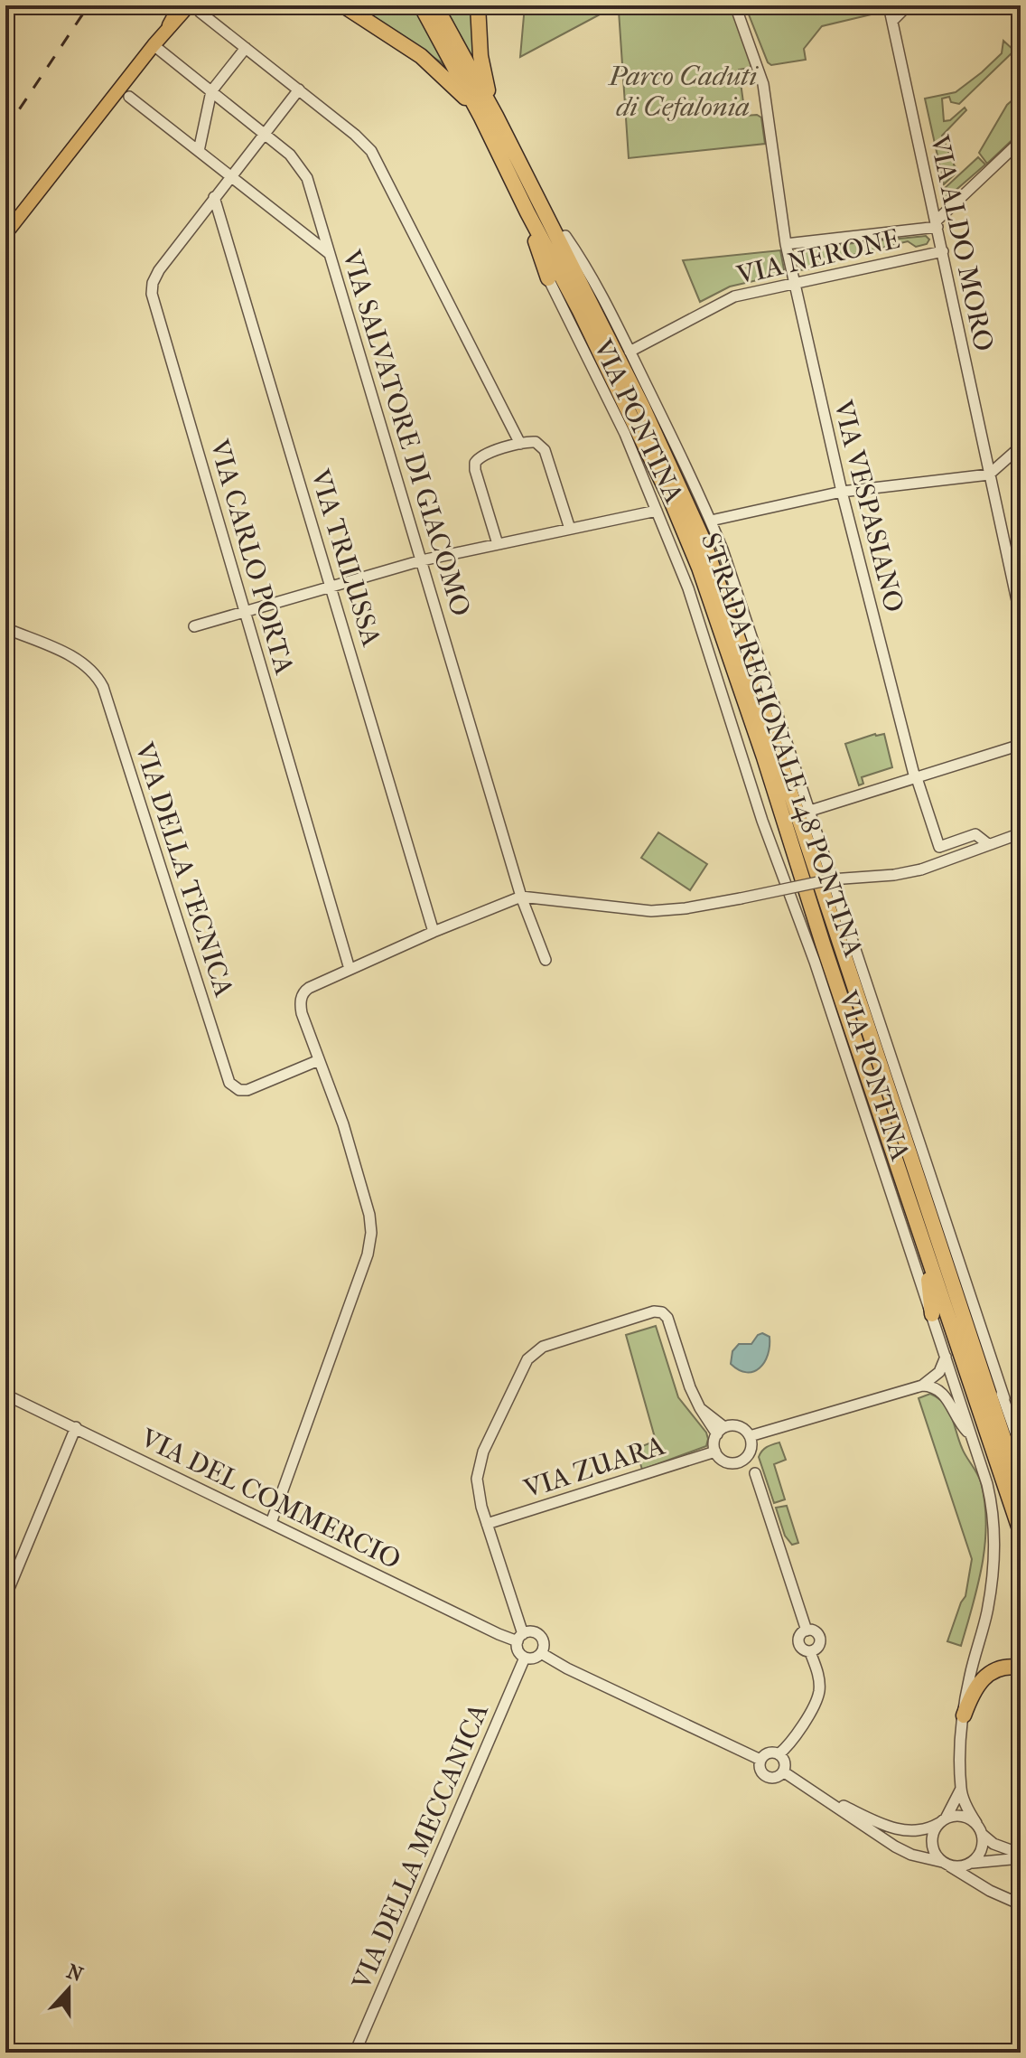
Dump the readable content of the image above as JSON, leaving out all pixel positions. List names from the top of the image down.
{
  "streets": {
    "highway": ["STRADA REGIONALE 148 PONTINA"],
    "street": [
      "VIA ALDO MORO",
      "VIA NERONE",
      "VIA PONTINA",
      "VIA SALVATORE DI GIACOMO",
      "VIA VESPASIANO",
      "VIA CARLO PORTA",
      "VIA TRILUSSA",
      "VIA DELLA TECNICA",
      "VIA ZUARA",
      "VIA DEL COMMERCIO",
      "VIA DELLA MECCANICA"
    ]
  },
  "crossings": [
    ["VIA ALDO MORO", "VIA NERONE"],
    ["VIA NERONE", "VIA PONTINA"],
    ["VIA NERONE", "VIA VESPASIANO"],
    ["VIA SALVATORE DI GIACOMO", "VIA CARLO PORTA"],
    ["VIA CARLO PORTA", "VIA TRILUSSA"],
    ["VIA DEL COMMERCIO", "VIA DELLA MECCANICA"]
  ],
  "parks": ["Parco Caduti di Cefalonia"],
  "north": "top"
}
